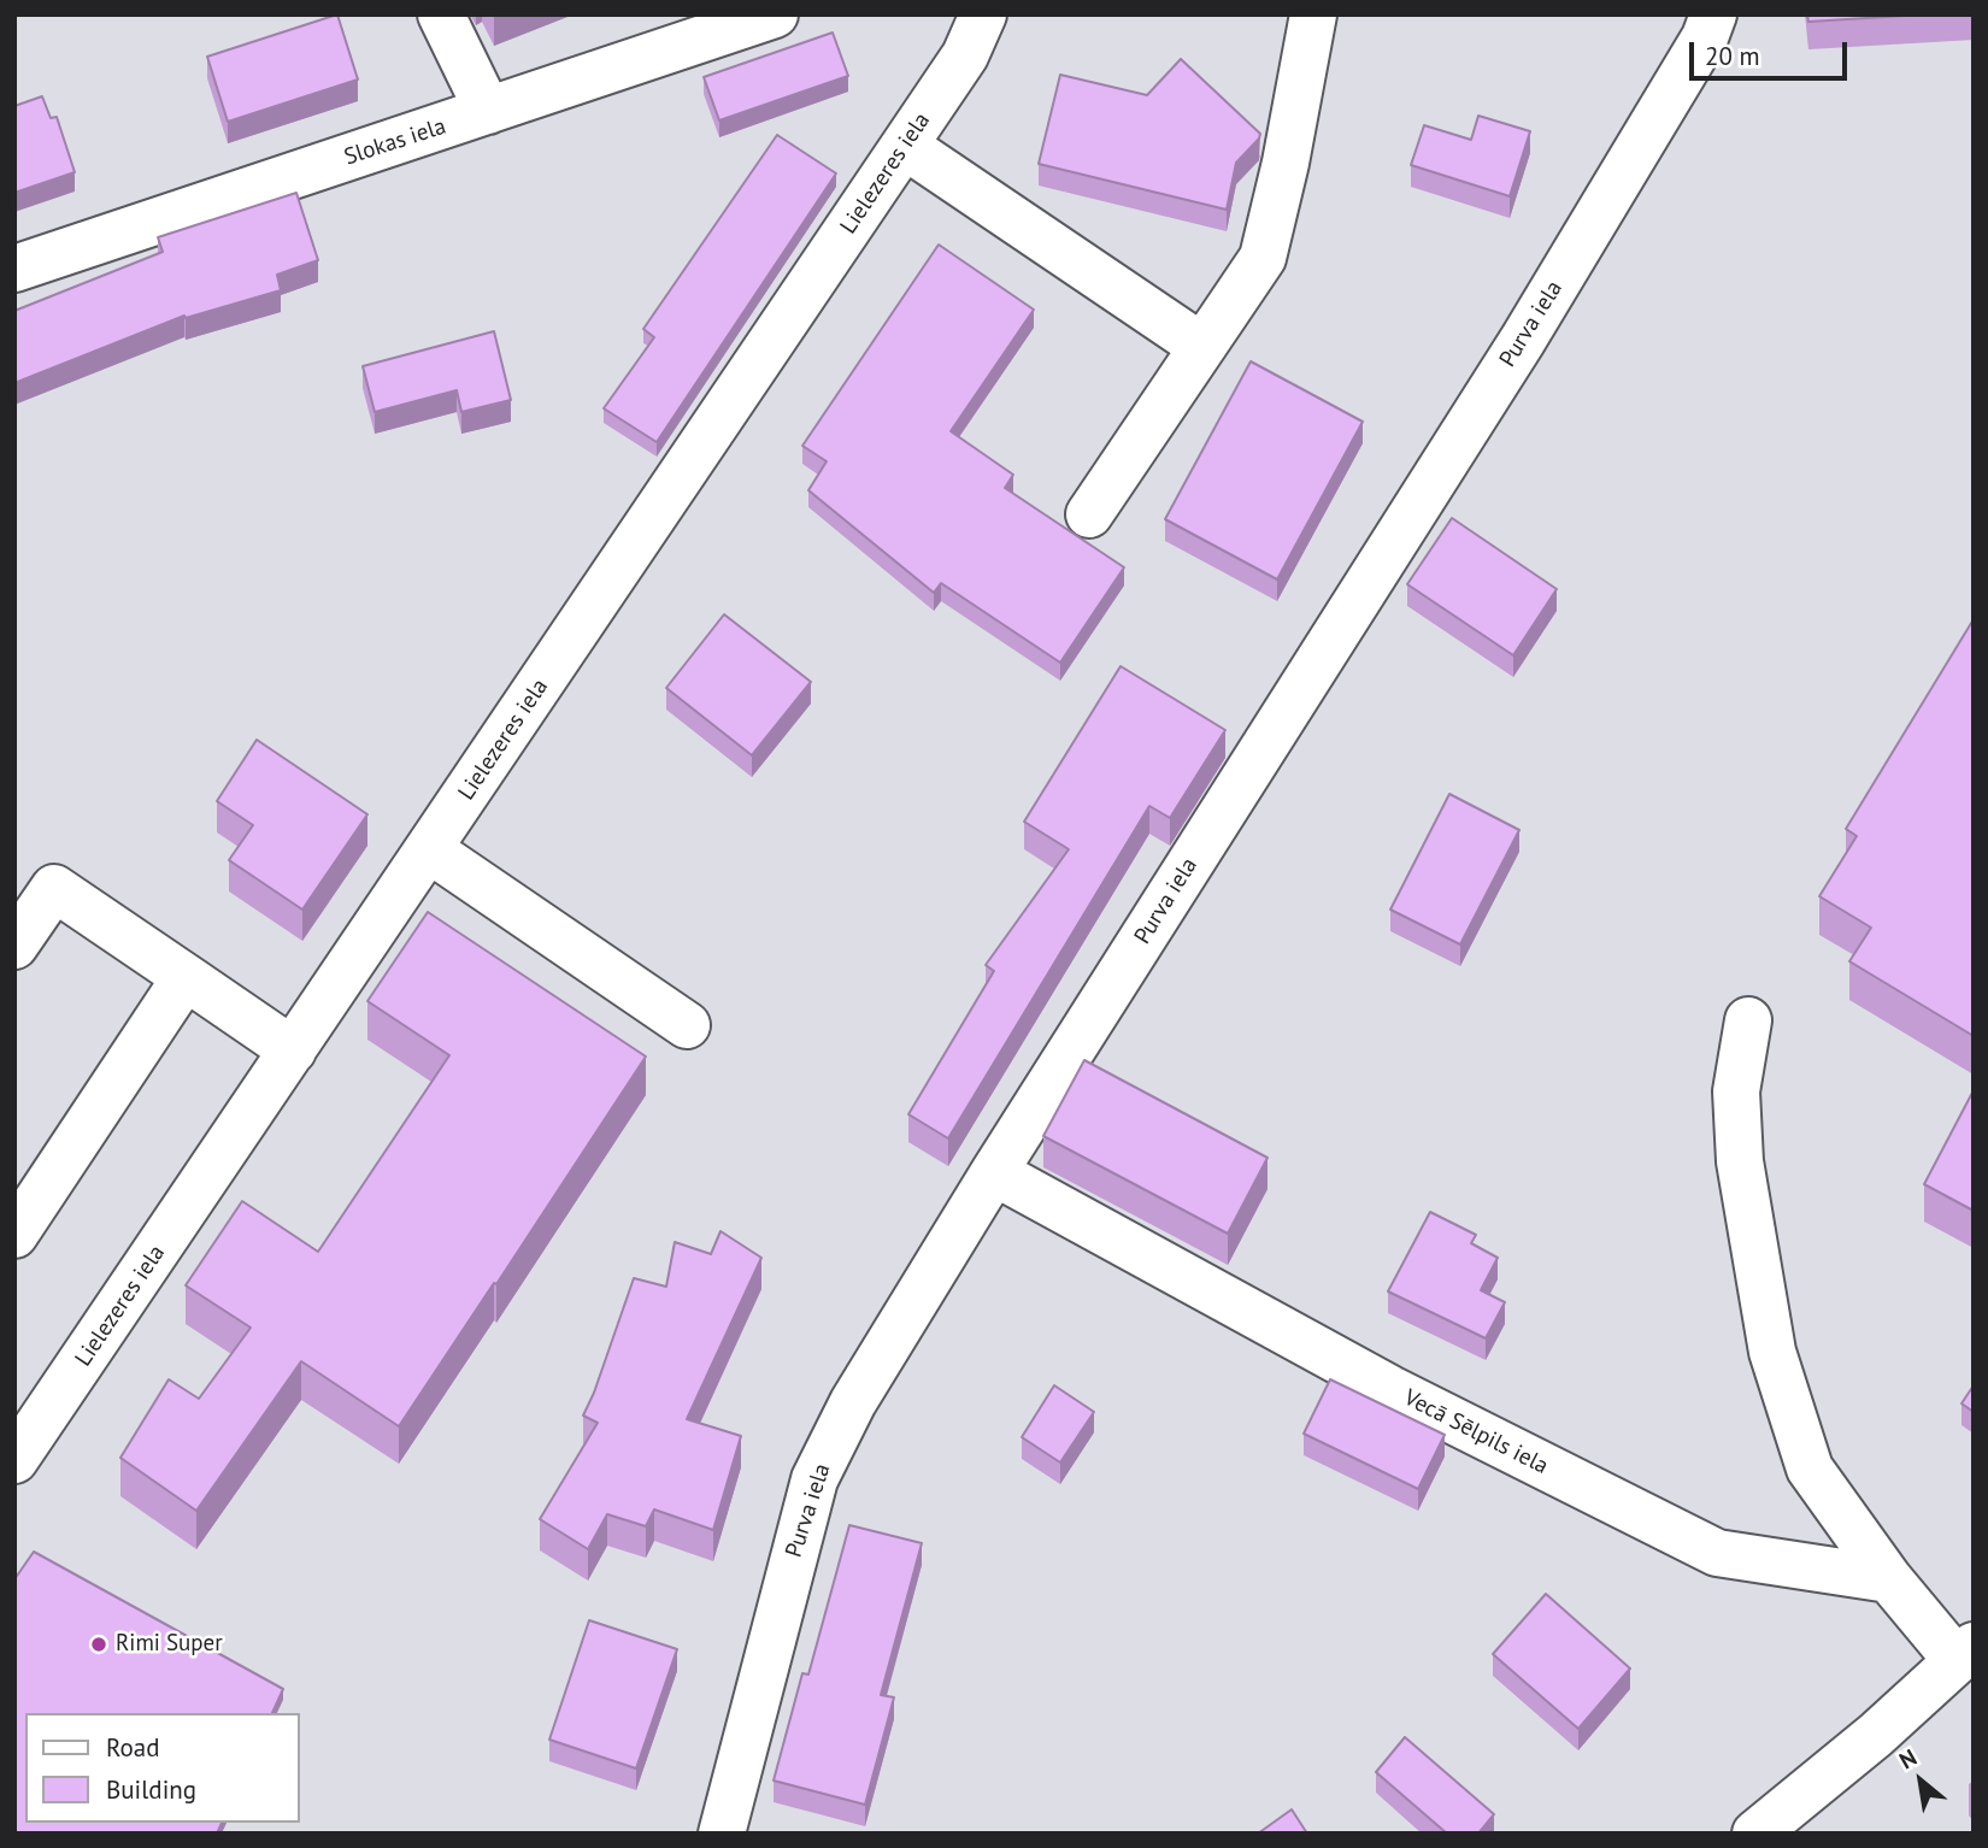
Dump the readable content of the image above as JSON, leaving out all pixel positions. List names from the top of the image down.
{
  "streets": {
    "street": [
      "Slokas iela",
      "Lielezeres iela",
      "Purva iela",
      "Vecā Sēlpils iela"
    ]
  },
  "crossings": [
    ["Purva iela", "Vecā Sēlpils iela"]
  ],
  "places": ["Rimi Super"],
  "legend": ["Road", "Building"],
  "scale_bar": "20 m",
  "north": "top left"
}
